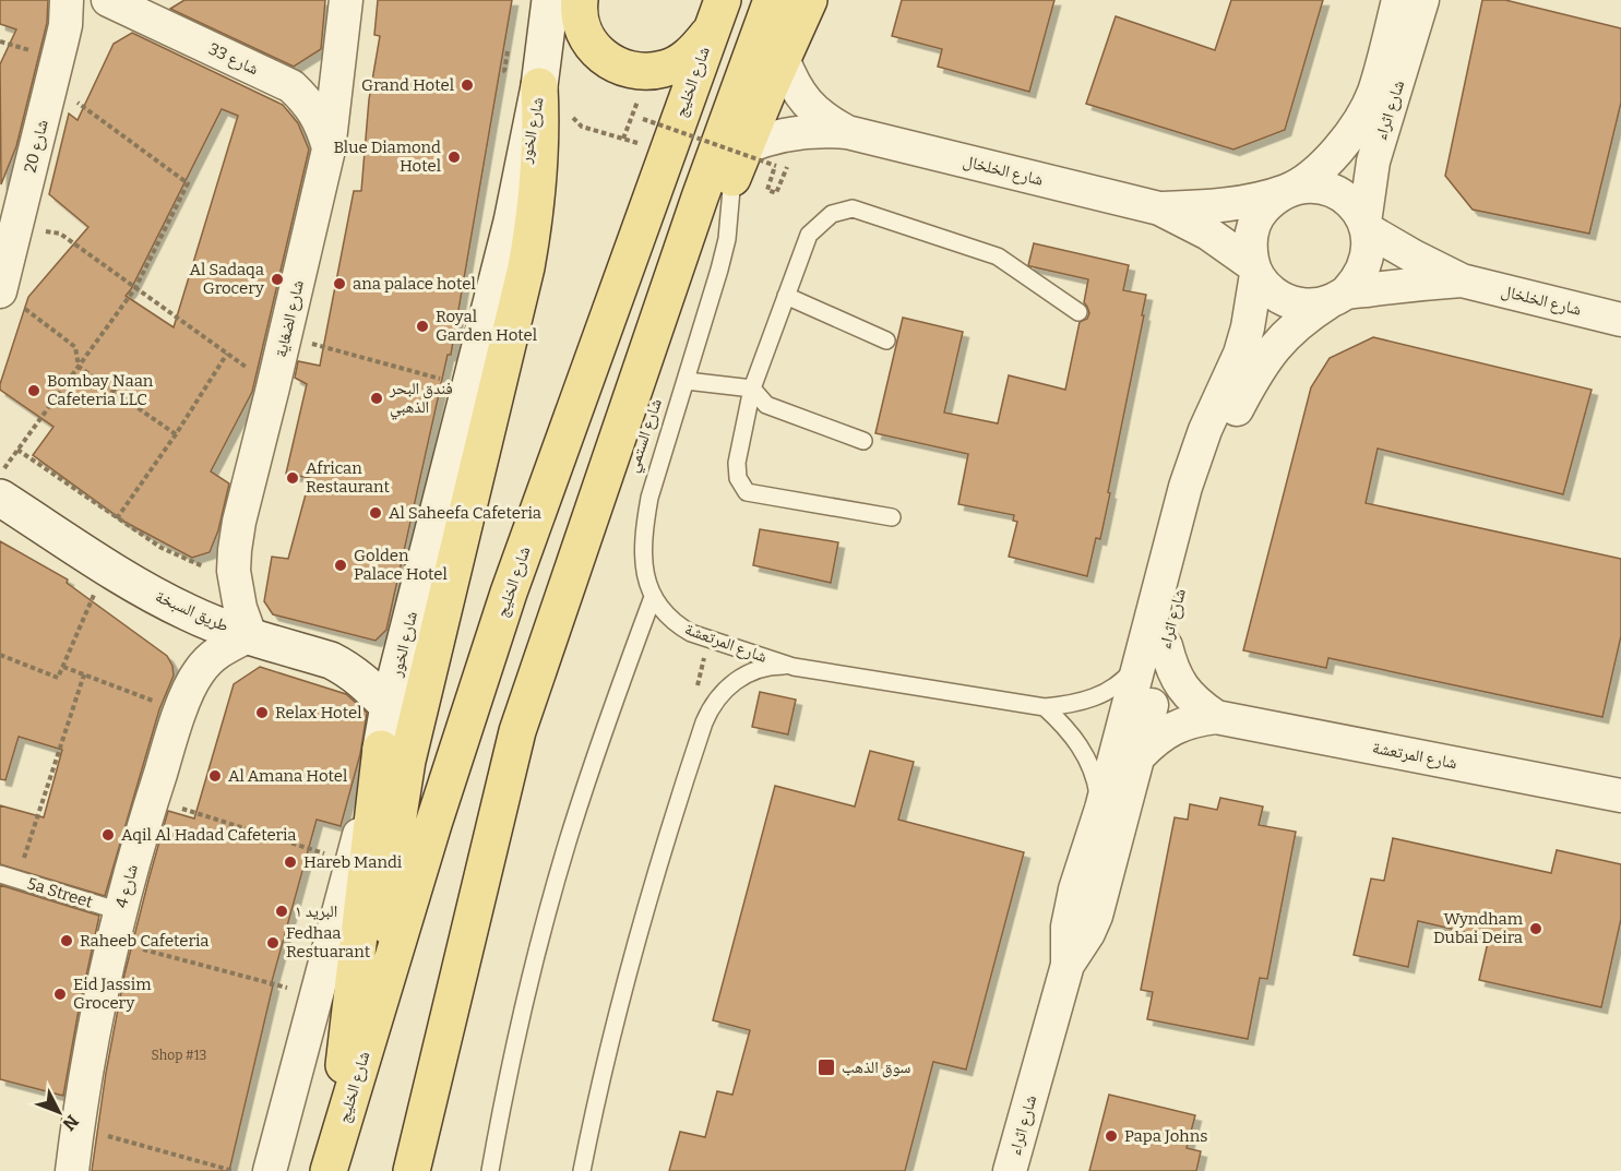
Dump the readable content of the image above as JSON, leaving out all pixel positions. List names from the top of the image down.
{
  "streets": {
    "main road": ["شارع الخليج", "شارع الستمي"],
    "street": [
      "شارع 33",
      "شارع اثراء",
      "شارع الخور",
      "شارع 20",
      "شارع الخلخال",
      "شارع الضغاية",
      "طريق السبخة",
      "شارع المرتعشة",
      "شارع 4"
    ],
    "lane": ["5a Street"]
  },
  "crossings": [
    ["شارع 33", "شارع الضغاية"],
    ["شارع اثراء", "شارع الخلخال"],
    ["شارع اثراء", "شارع المرتعشة"],
    ["شارع الخور", "طريق السبخة"],
    ["شارع الخلخال", "شارع الستمي"],
    ["شارع الخلخال", "شارع المرتعشة"],
    ["شارع الضغاية", "طريق السبخة"],
    ["شارع الضغاية", "شارع 4"],
    ["شارع الستمي", "شارع المرتعشة"],
    ["طريق السبخة", "شارع 4"],
    ["شارع 4", "5a Street"]
  ],
  "places": {
    "other": [
      "Grand Hotel",
      "Blue Diamond Hotel",
      "Al Sadaqa Grocery",
      "ana palace hotel",
      "Royal Garden Hotel",
      "Bombay Naan Cafeteria LLC",
      "فندق البحر الذهبي",
      "African Restaurant",
      "Al Saheefa Cafeteria",
      "Golden Palace Hotel",
      "Relax Hotel",
      "Al Amana Hotel",
      "Aqil Al Hadad Cafeteria",
      "Hareb Mandi",
      "البريد ١",
      "Wyndham Dubai Deira",
      "Raheeb Cafeteria",
      "Fedhaa Restuarant",
      "Eid Jassim Grocery",
      "Papa Johns"
    ],
    "transit": ["سوق الذهب"]
  },
  "house_numbers": ["Shop #13"],
  "north": "bottom right"
}
